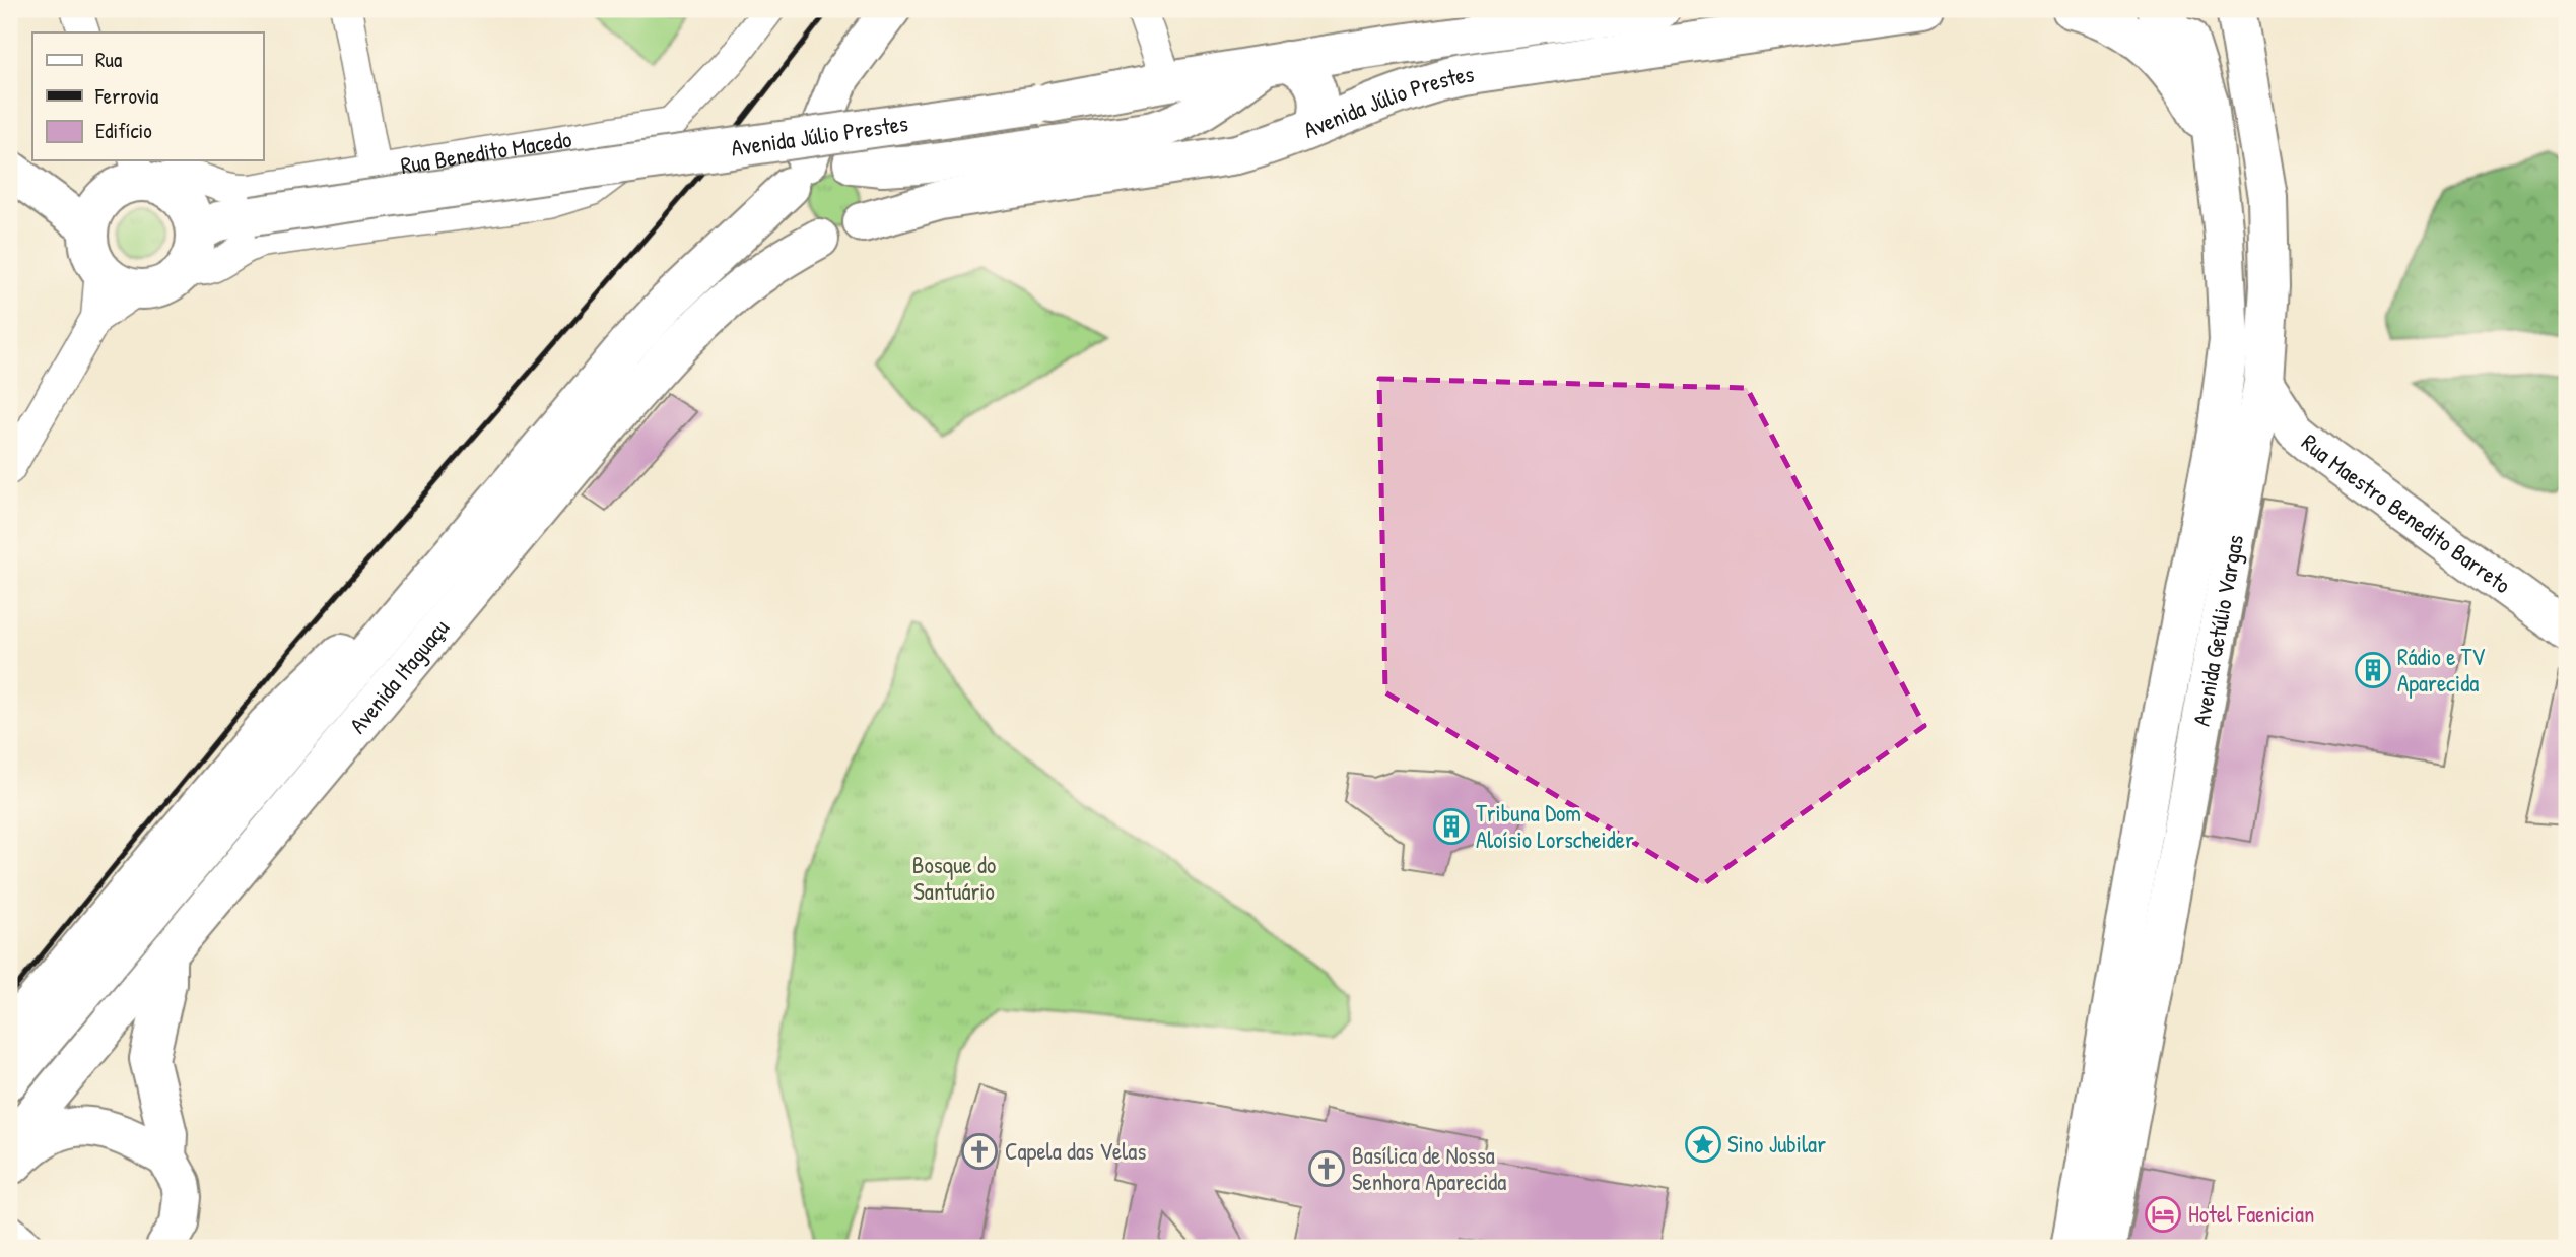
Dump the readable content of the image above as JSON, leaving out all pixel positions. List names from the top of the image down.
{
  "streets": {
    "main road": [
      "Avenida Júlio Prestes",
      "Rua Maestro Benedito Barreto",
      "Avenida Getúlio Vargas",
      "Avenida Itaguaçu"
    ],
    "street": ["Rua Benedito Macedo"]
  },
  "crossings": [
    ["Avenida Júlio Prestes", "Rua Benedito Macedo"],
    ["Avenida Júlio Prestes", "Avenida Itaguaçu"],
    ["Rua Maestro Benedito Barreto", "Avenida Getúlio Vargas"]
  ],
  "parks": ["Bosque do Santuário"],
  "places": {
    "building": ["Rádio e TV Aparecida", "Tribuna Dom Aloísio Lorscheider"],
    "place": ["Sino Jubilar"],
    "church": ["Capela das Velas", "Basílica de Nossa Senhora Aparecida"],
    "hotel": ["Hotel Faenician"]
  },
  "legend": ["Rua", "Ferrovia", "Edifício"]
}
